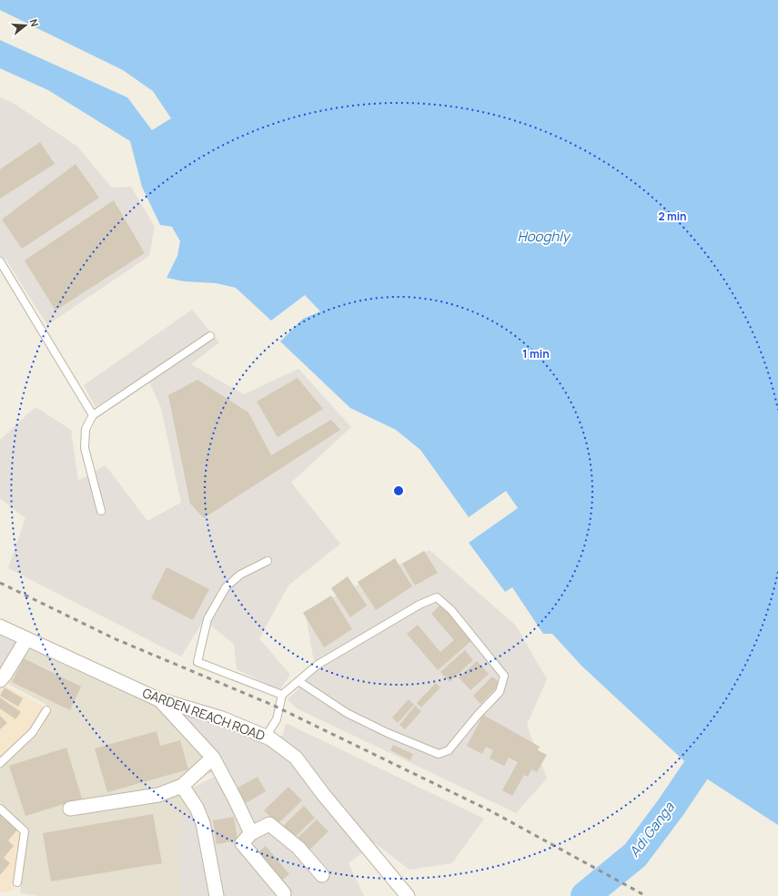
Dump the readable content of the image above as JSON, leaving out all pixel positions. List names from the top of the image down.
{
  "streets": {
    "street": ["GARDEN REACH ROAD"]
  },
  "water": ["Hooghly", "Adi Ganga"],
  "north": "right",
  "rings": ["2 min", "1 min"]
}
